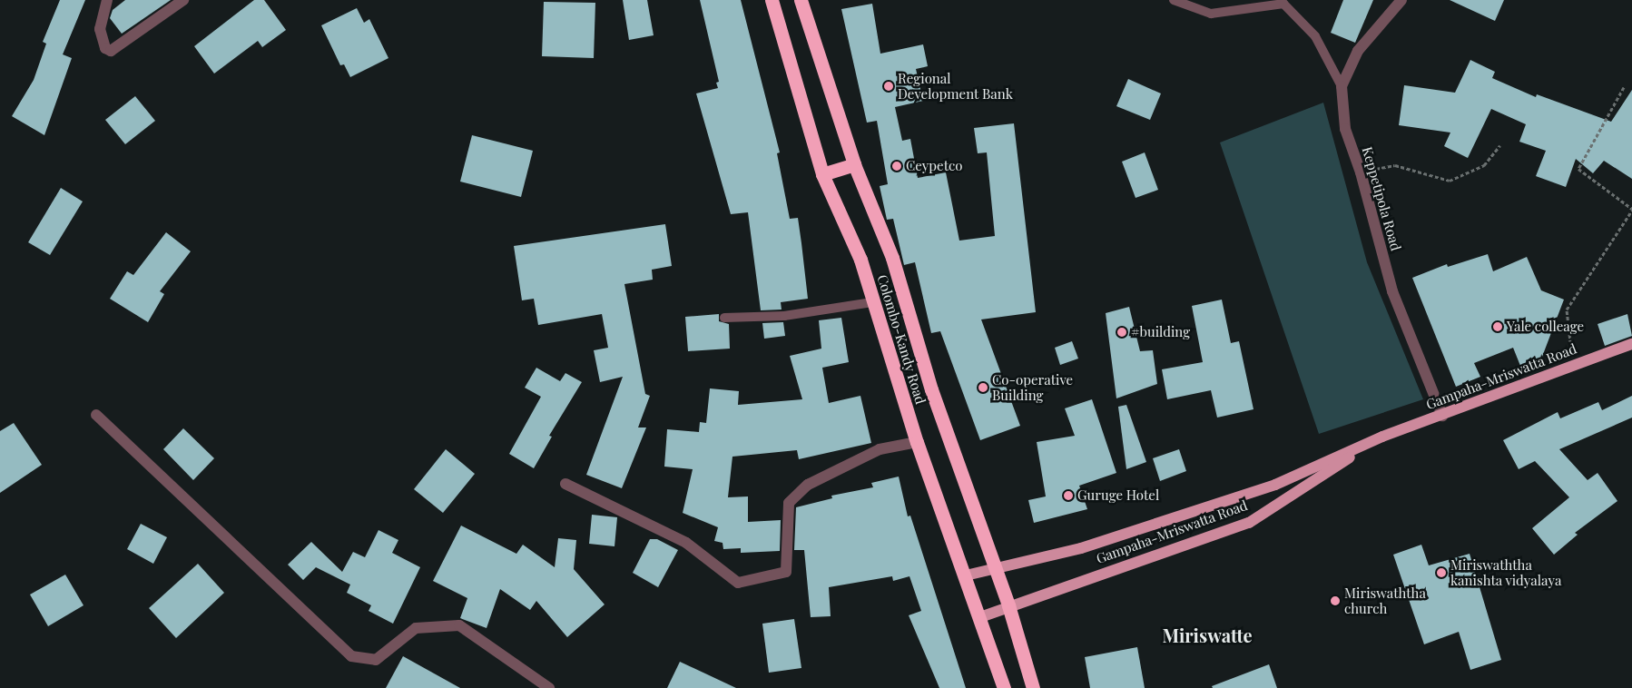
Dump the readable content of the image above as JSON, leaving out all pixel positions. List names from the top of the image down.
{
  "streets": {
    "highway": ["Colombo-Kandy Road"],
    "main road": ["Gampaha-Mriswatta Road"],
    "street": ["Keppetipola Road"]
  },
  "crossings": [
    ["Keppetipola Road", "Gampaha-Mriswatta Road"],
    ["Colombo-Kandy Road", "Gampaha-Mriswatta Road"]
  ],
  "districts": ["Miriswatte"],
  "places": [
    "Regional Development Bank",
    "Ceypetco",
    "Yale colleage",
    "#building",
    "Co-operative Building",
    "Guruge Hotel",
    "Miriswaththa kanishta vidyalaya",
    "Miriswaththa church"
  ]
}
